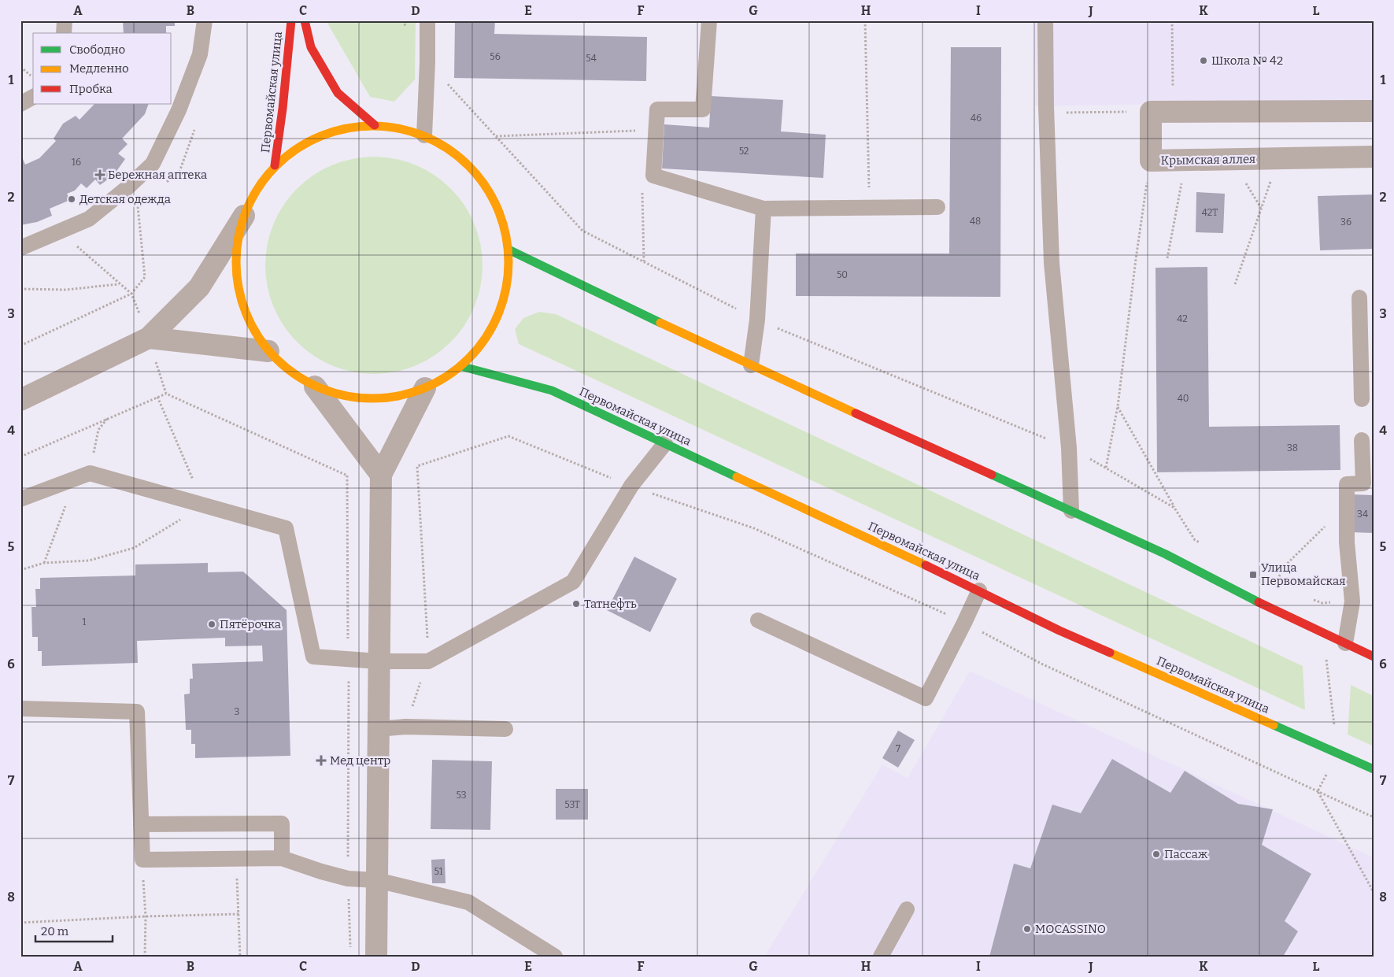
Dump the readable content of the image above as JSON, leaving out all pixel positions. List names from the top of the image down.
{
  "streets": {
    "main road": ["Первомайская улица"],
    "street": ["Крымская аллея"]
  },
  "places": {
    "other": [
      "Школа № 42",
      "Детская одежда",
      "Татнефть",
      "Пятёрочка",
      "Пассаж",
      "MOCASSINO"
    ],
    "health": ["Бережная аптека", "Мед центр"],
    "transit": ["Улица Первомайская"]
  },
  "house_numbers": [
    "56",
    "54",
    "46",
    "52",
    "16",
    "42Т",
    "48",
    "36",
    "50",
    "42",
    "40",
    "38",
    "34",
    "1",
    "3",
    "7",
    "53",
    "53Т",
    "51"
  ],
  "legend": ["Свободно", "Медленно", "Пробка"],
  "scale_bar": "20 m",
  "grid": {
    "columns": [
      "A",
      "B",
      "C",
      "D",
      "E",
      "F",
      "G",
      "H",
      "I",
      "J",
      "K",
      "L"
    ],
    "rows": [
      "1",
      "2",
      "3",
      "4",
      "5",
      "6",
      "7",
      "8"
    ]
  }
}
